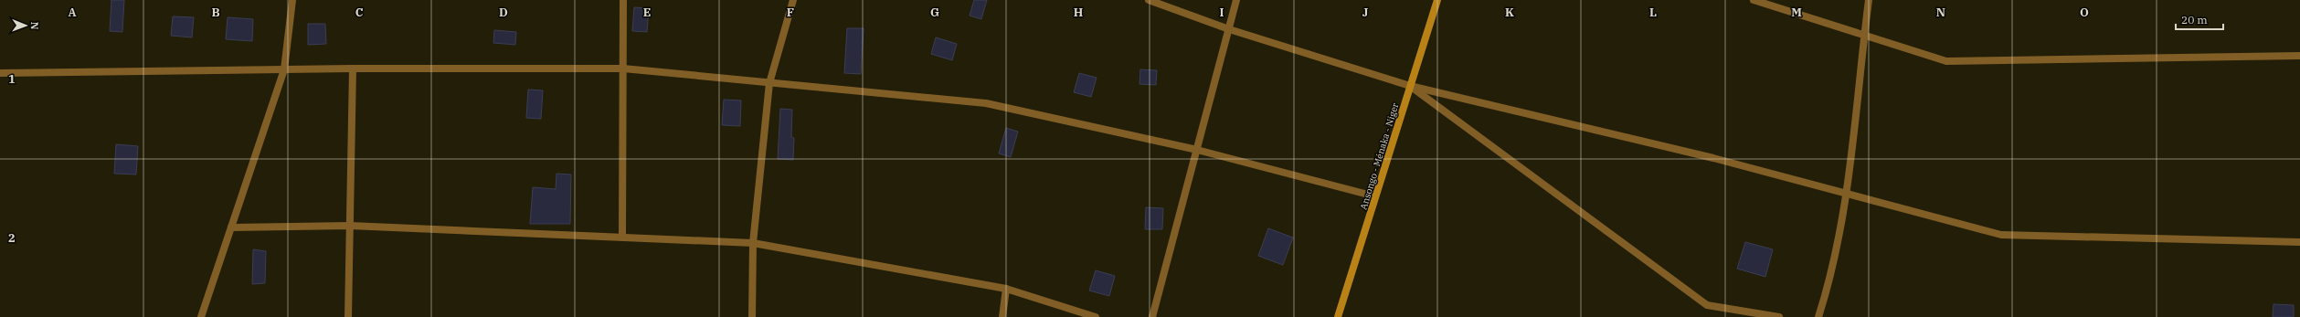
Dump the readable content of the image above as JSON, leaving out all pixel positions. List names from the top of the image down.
{
  "streets": {
    "main road": ["Ansongo - Ménaka - Niger"]
  },
  "scale_bar": "20 m",
  "north": "right",
  "grid": {
    "columns": [
      "A",
      "B",
      "C",
      "D",
      "E",
      "F",
      "G",
      "H",
      "I",
      "J",
      "K",
      "L",
      "M",
      "N",
      "O"
    ],
    "rows": ["1", "2"]
  }
}
